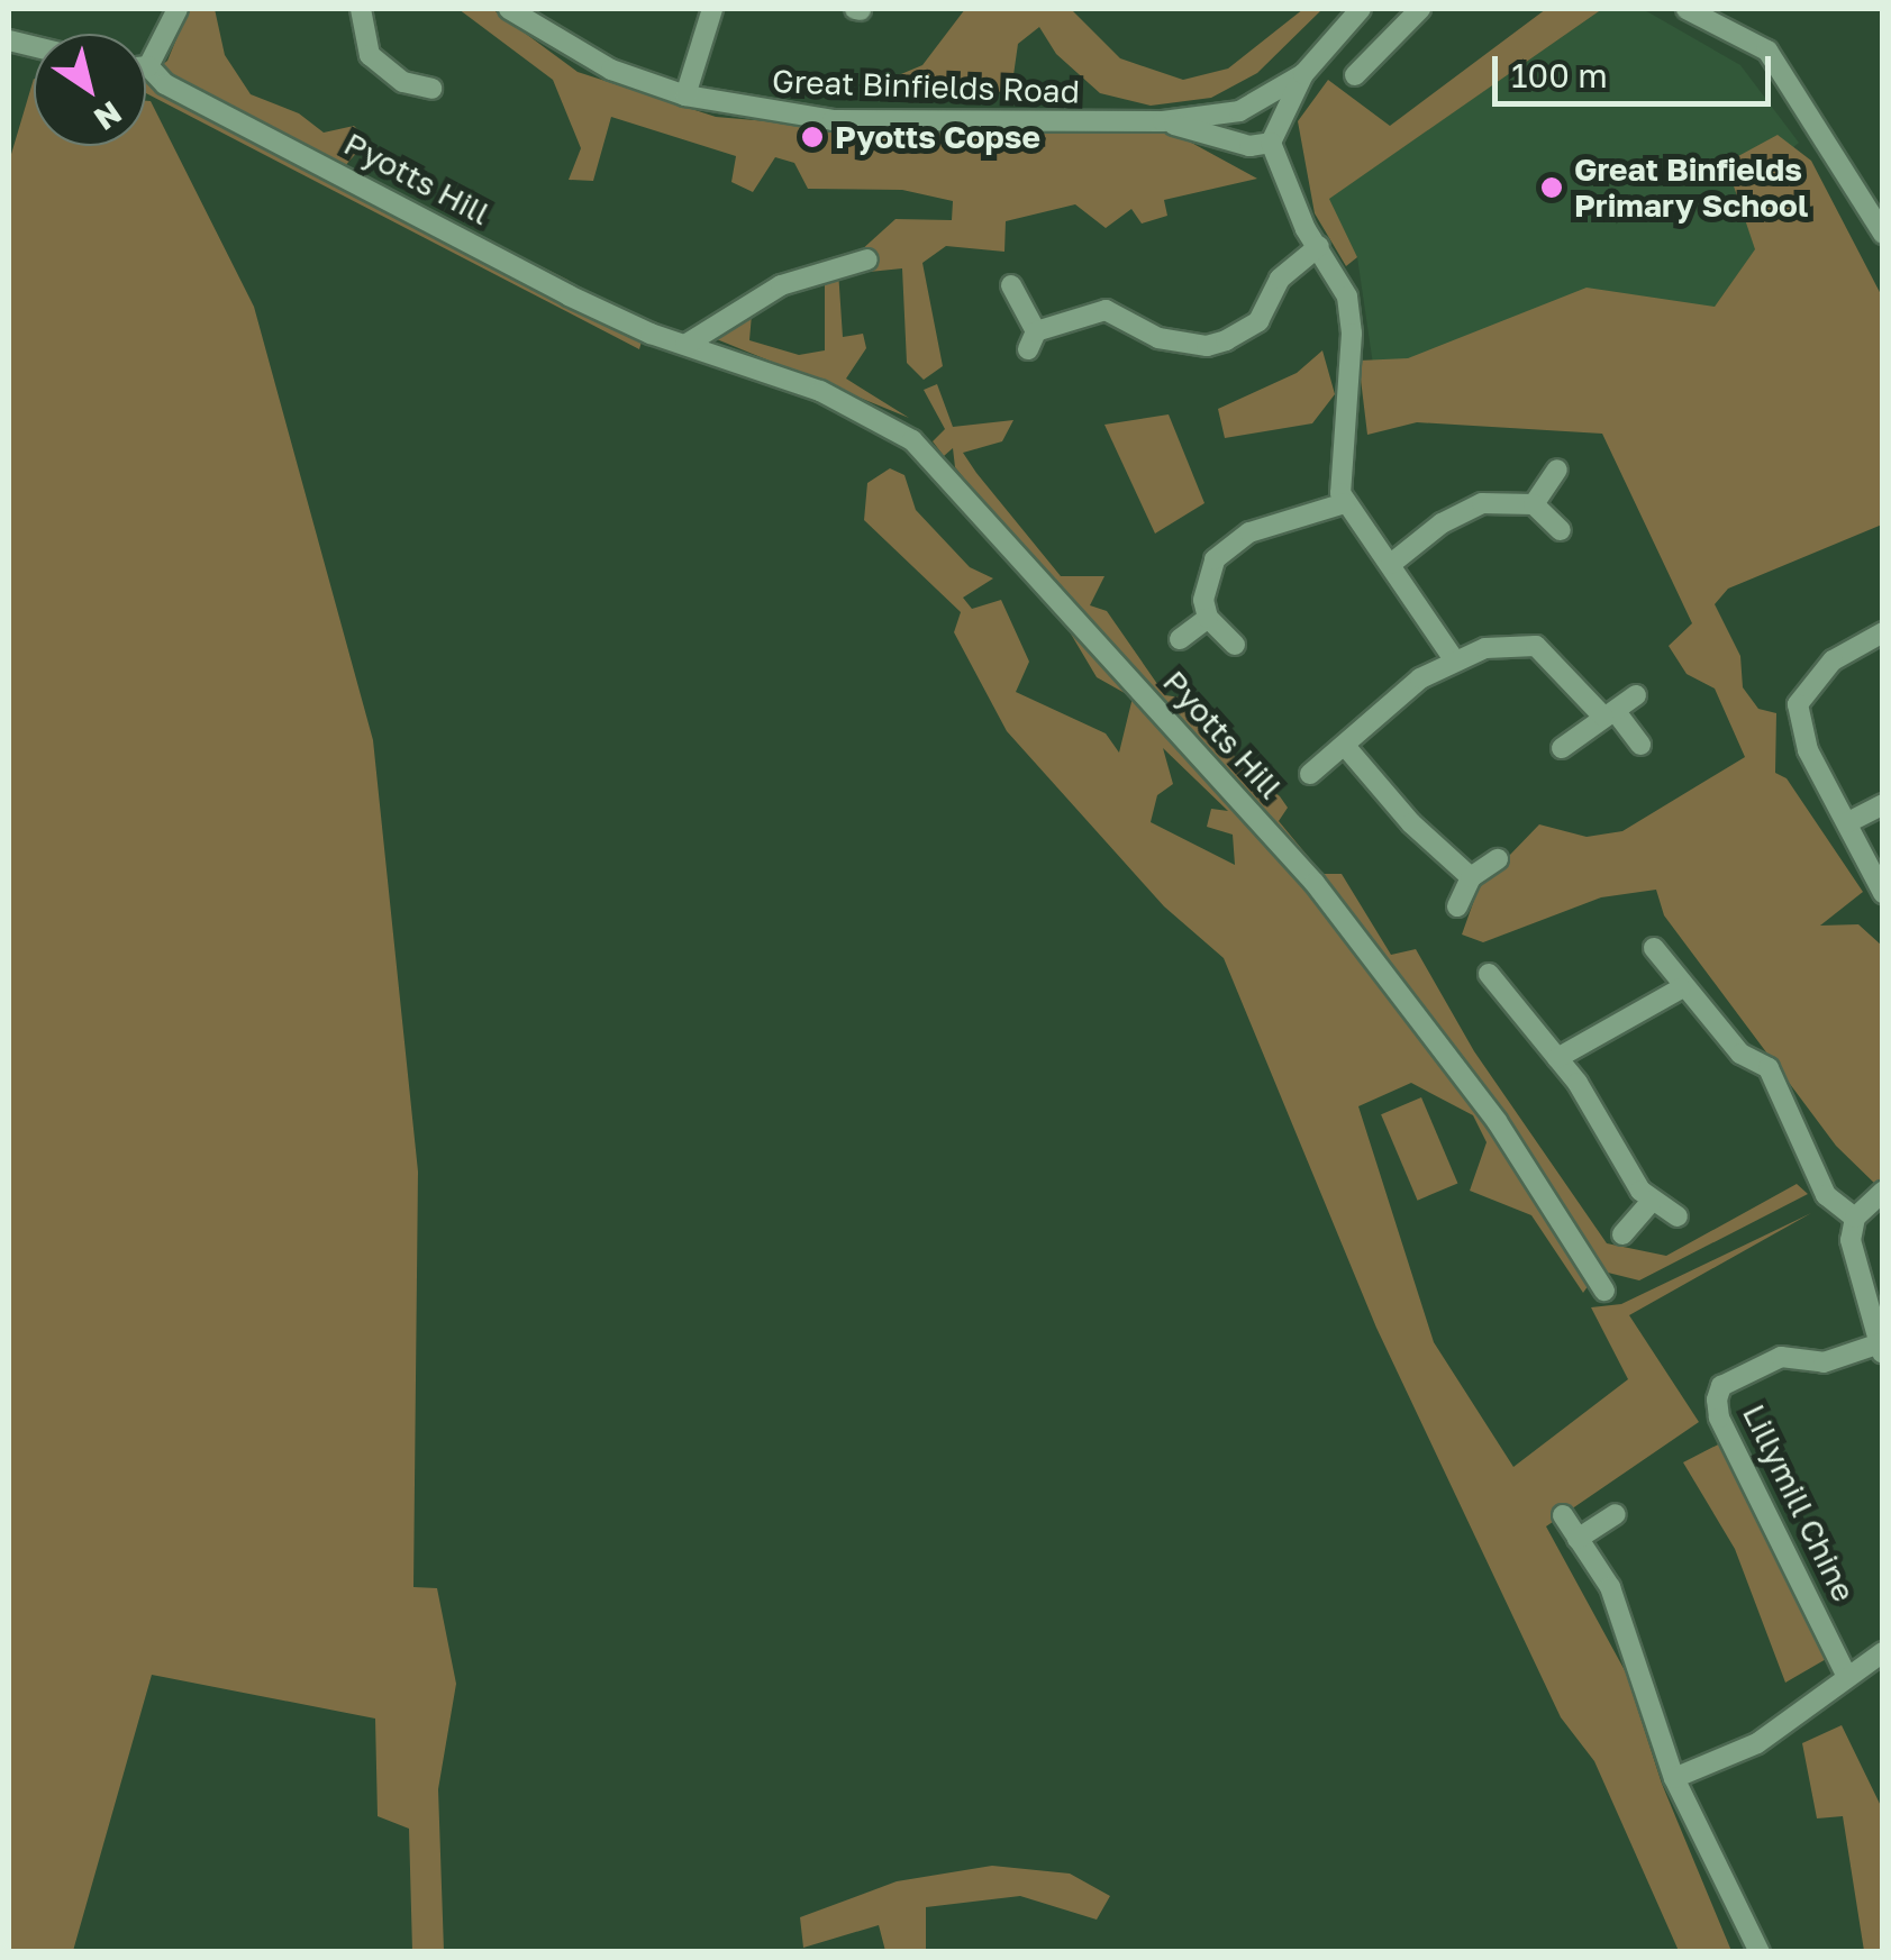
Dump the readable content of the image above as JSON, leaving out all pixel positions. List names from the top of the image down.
{
  "streets": {
    "street": ["Great Binfields Road", "Pyotts Hill", "Lillymill Chine"]
  },
  "places": ["Pyotts Copse", "Great Binfields Primary School"],
  "scale_bar": "100 m",
  "north": "bottom right"
}
